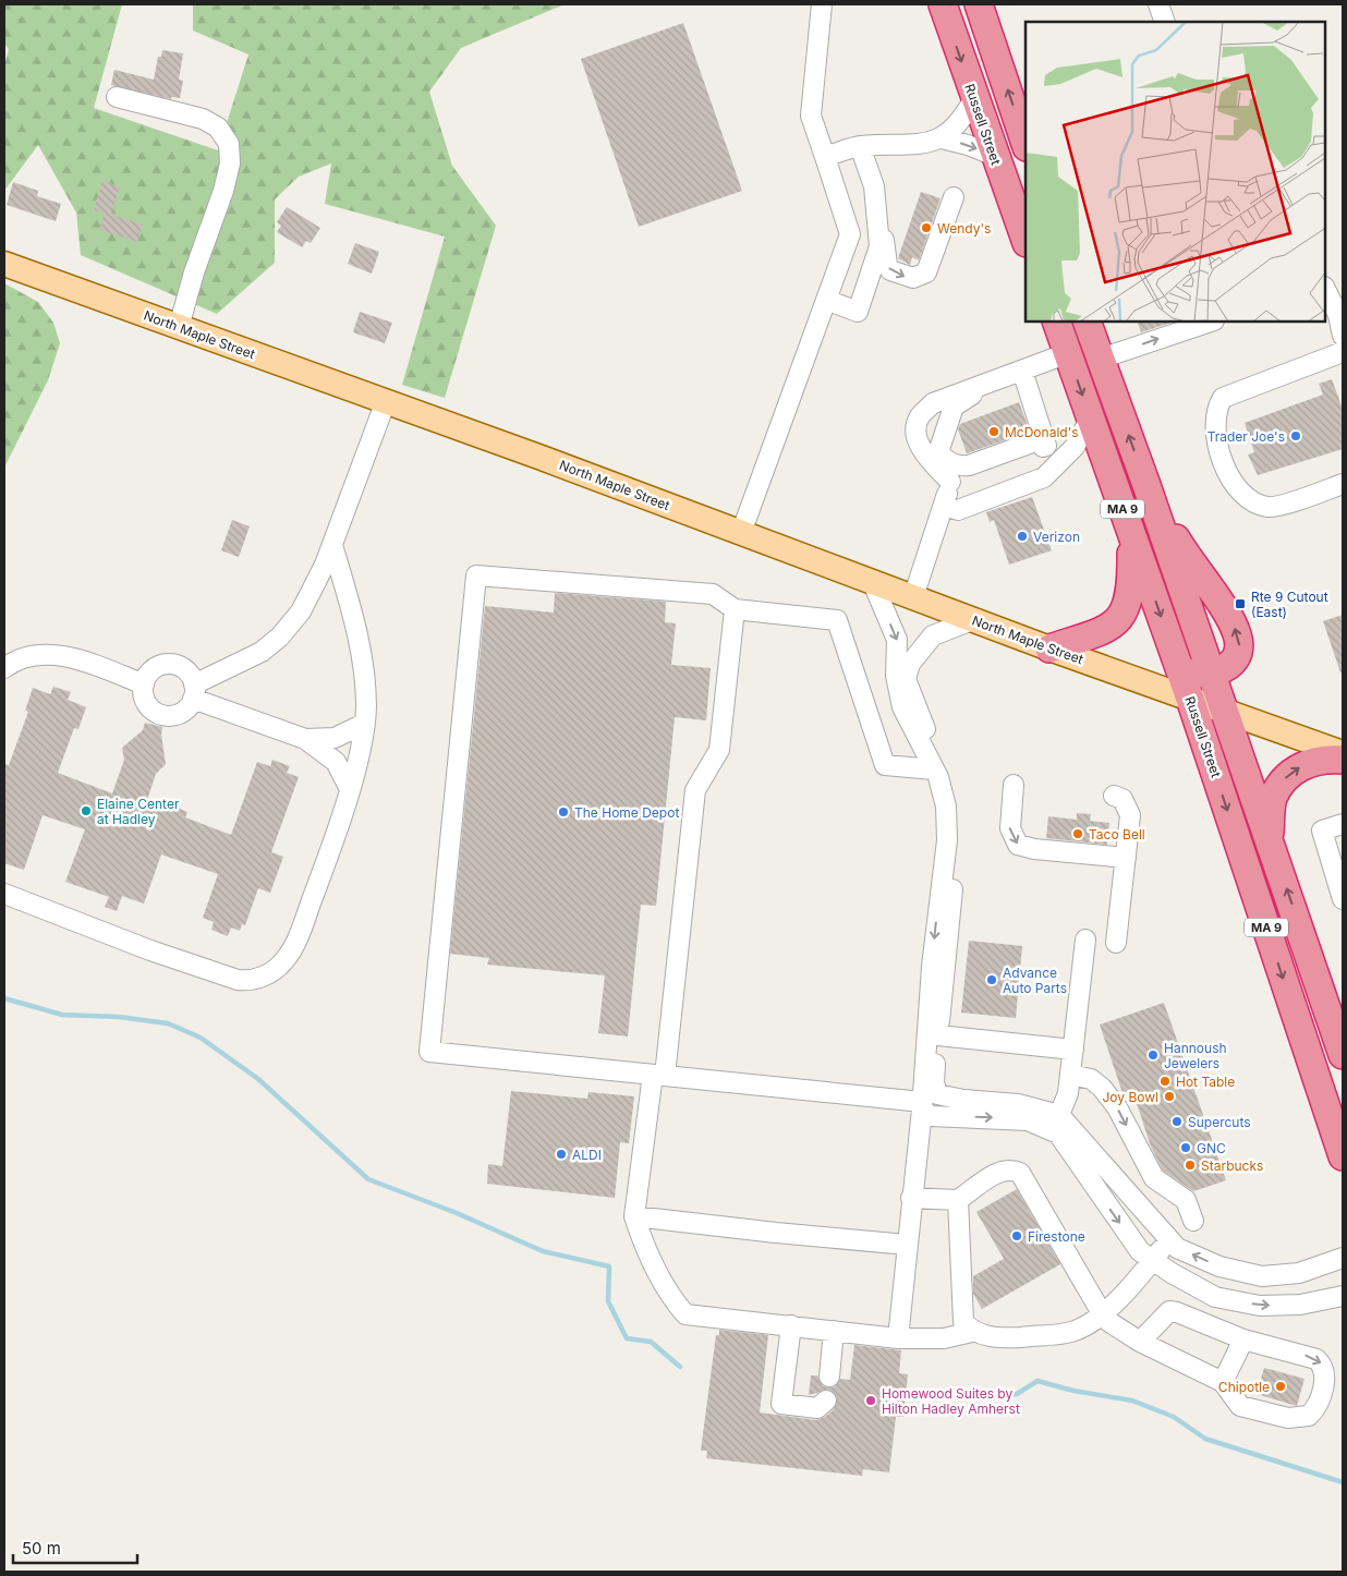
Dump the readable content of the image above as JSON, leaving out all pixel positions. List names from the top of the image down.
{
  "streets": {
    "highway": ["Russell Street", "MA 9"],
    "main road": ["North Maple Street"]
  },
  "crossings": [
    ["Russell Street", "North Maple Street"]
  ],
  "places": {
    "other": [
      "Wendy's",
      "McDonald's",
      "Trader Joe's",
      "Verizon",
      "Elaine Center at Hadley",
      "The Home Depot",
      "Taco Bell",
      "Advance Auto Parts",
      "Hannoush Jewelers",
      "Hot Table",
      "Joy Bowl",
      "Supercuts",
      "GNC",
      "ALDI",
      "Starbucks",
      "Firestone",
      "Chipotle",
      "Homewood Suites by Hilton Hadley Amherst"
    ],
    "transit": ["Rte 9 Cutout (East)"]
  },
  "scale_bar": "50 m"
}
